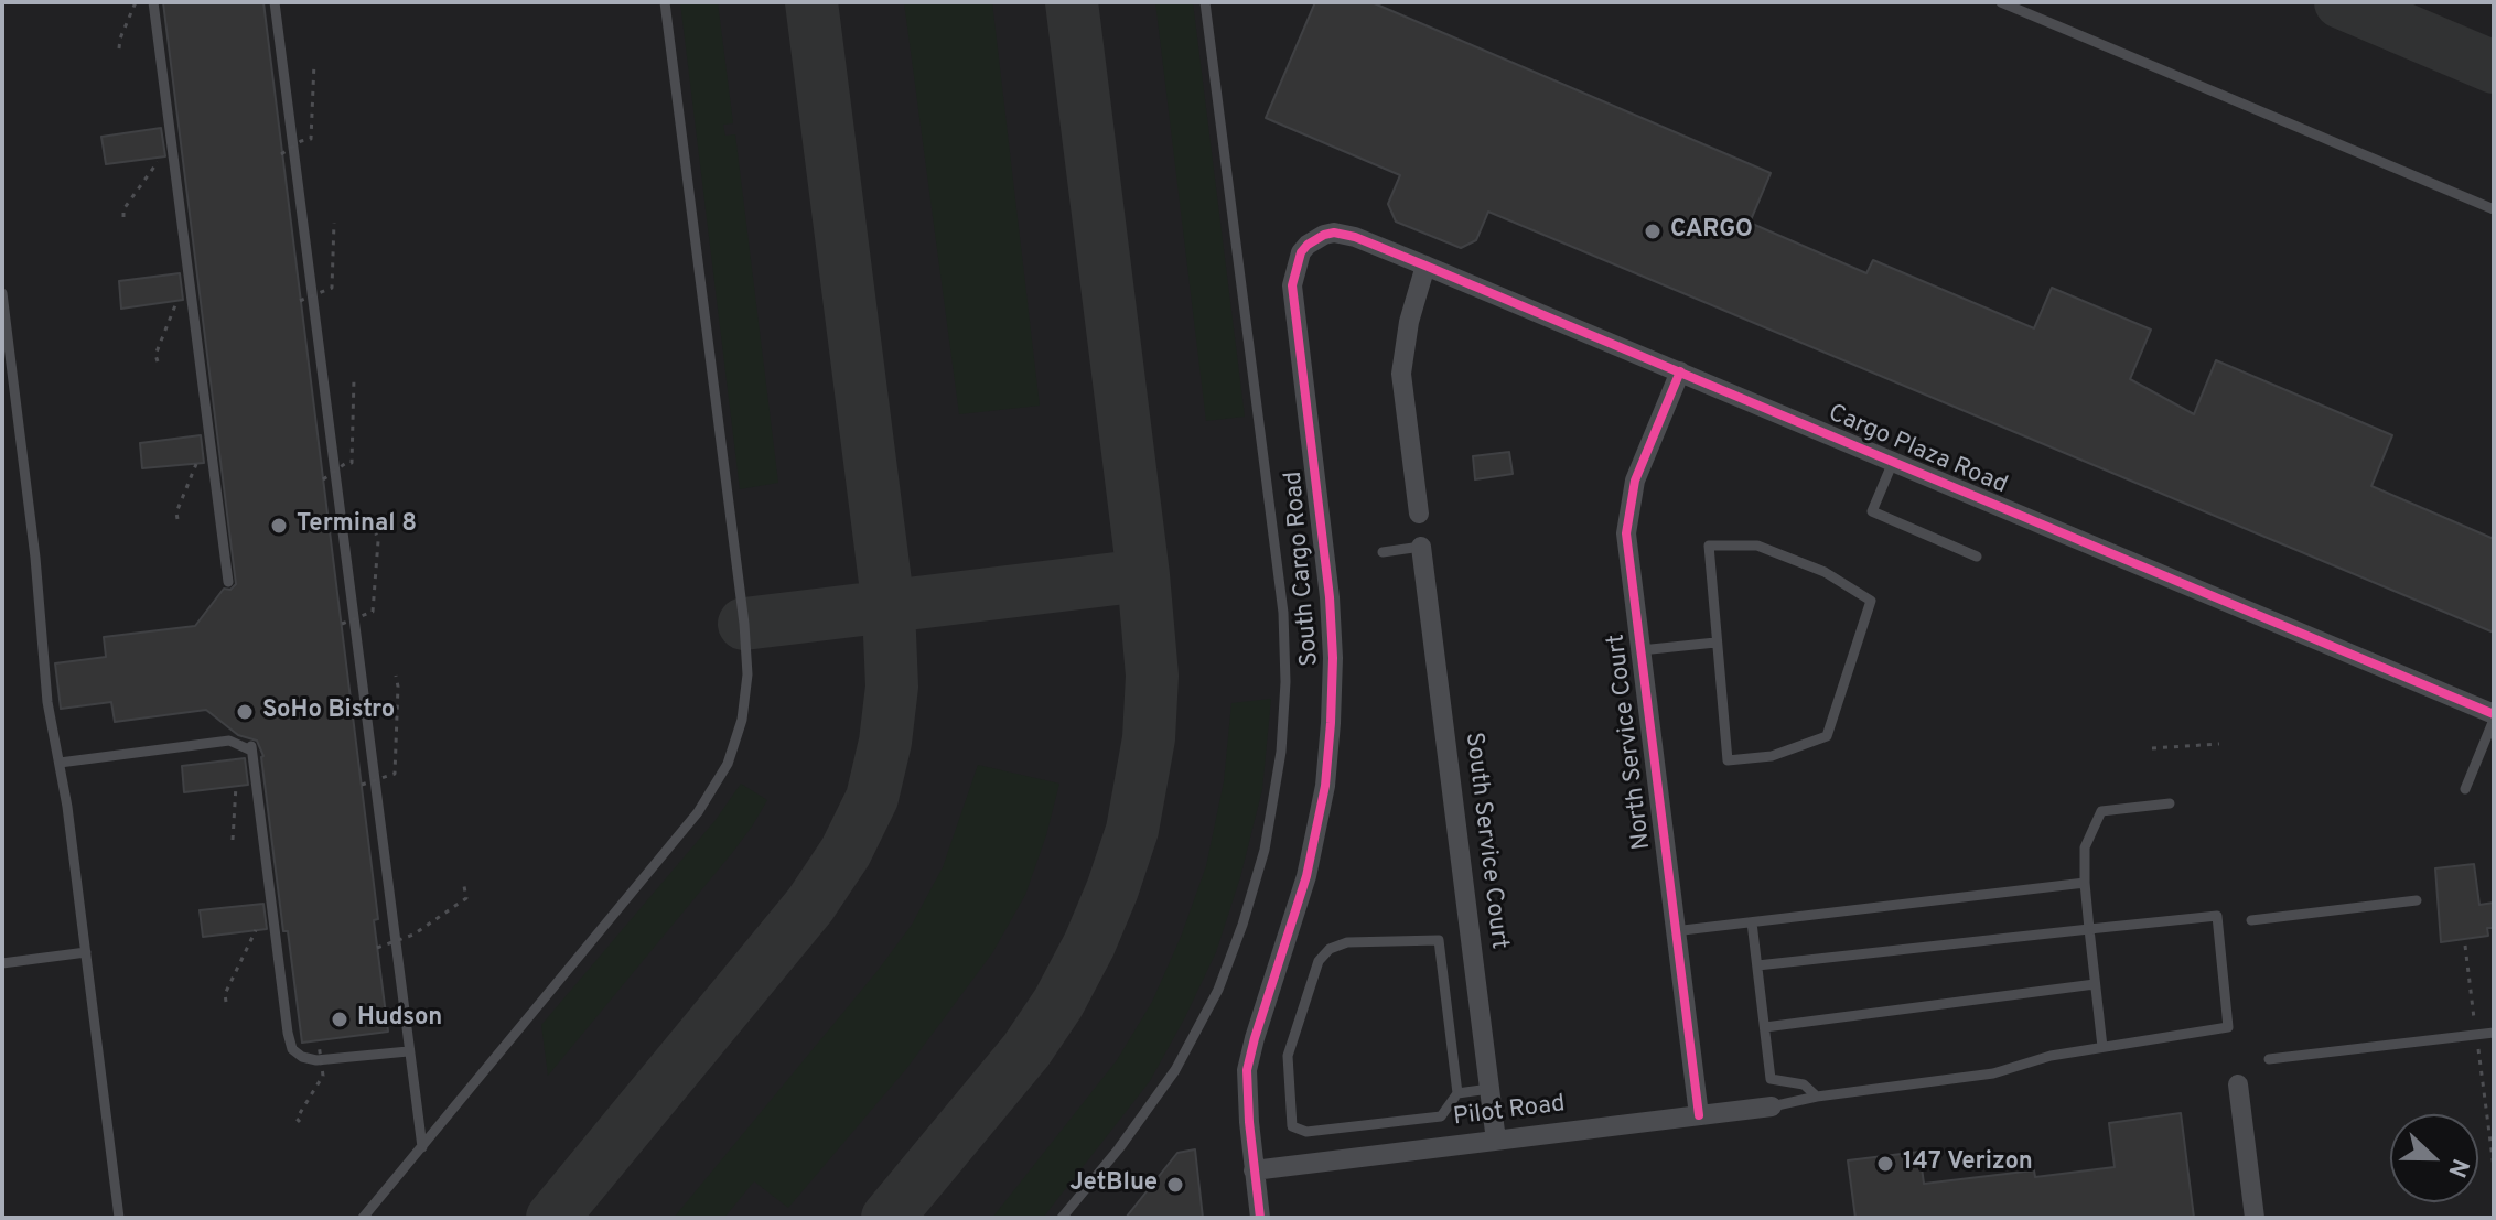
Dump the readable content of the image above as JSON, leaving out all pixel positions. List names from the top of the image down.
{
  "streets": {
    "street": [
      "Cargo Plaza Road",
      "South Cargo Road",
      "North Service Court",
      "South Service Court",
      "Pilot Road"
    ]
  },
  "crossings": [
    ["Cargo Plaza Road", "South Cargo Road"],
    ["Cargo Plaza Road", "North Service Court"],
    ["South Cargo Road", "Pilot Road"],
    ["North Service Court", "Pilot Road"],
    ["South Service Court", "Pilot Road"]
  ],
  "places": [
    "CARGO",
    "Terminal 8",
    "SoHo Bistro",
    "Hudson",
    "147 Verizon",
    "JetBlue"
  ],
  "north": "right"
}
